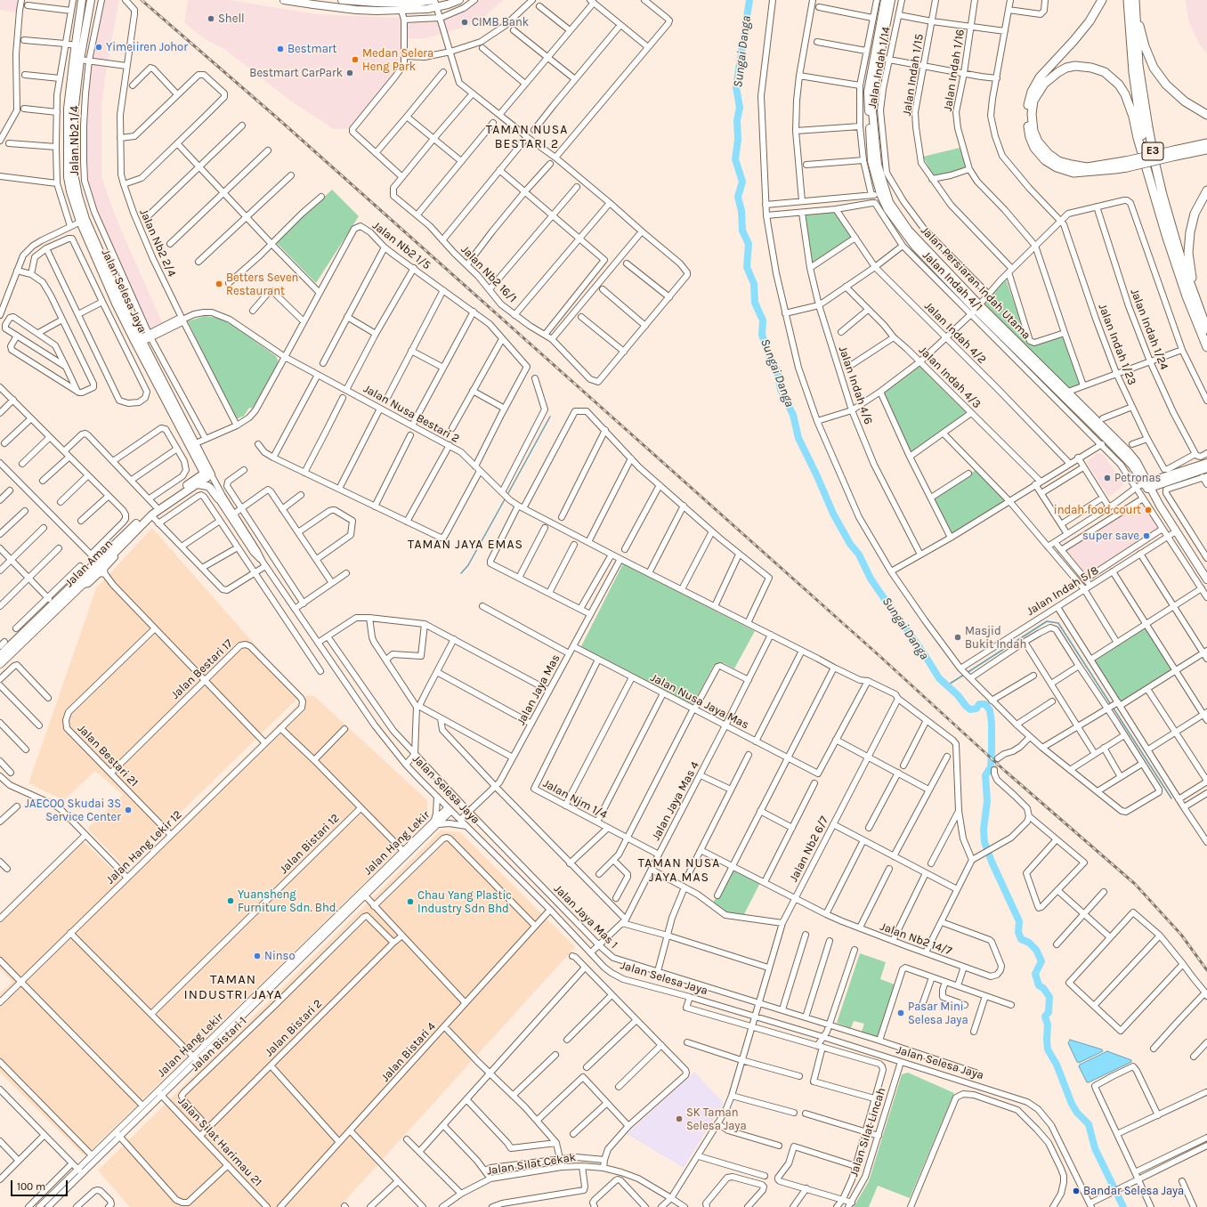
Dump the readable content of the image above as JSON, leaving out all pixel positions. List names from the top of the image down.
{
  "streets": {
    "highway": ["E3"],
    "main road": ["Jalan Persiaran Indah Utama", "Jalan Selesa Jaya", "Jalan Aman"],
    "street": [
      "Jalan Indah 1/14",
      "Jalan Indah 1/16",
      "Jalan Indah 1/15",
      "Jalan Nb2 1/4",
      "Jalan Nb2 2/4",
      "Jalan Nb2 1/5",
      "Jalan Nb2 16/1",
      "Jalan Indah 4/1",
      "Jalan Indah 1/24",
      "Jalan Indah 4/2",
      "Jalan Indah 1/23",
      "Jalan Indah 4/3",
      "Jalan Indah 4/6",
      "Jalan Nusa Bestari 2",
      "Jalan Indah 5/8",
      "Jalan Bestari 17",
      "Jalan Jaya Mas",
      "Jalan Nusa Jaya Mas",
      "Jalan Bestari 21",
      "Jalan Njm 1/4",
      "Jalan Jaya Mas 4",
      "Jalan Hang Lekir",
      "Jalan Bistari 12",
      "Jalan Hang Lekir 12",
      "Jalan Nb2 6/7",
      "Jalan Jaya Mas 1",
      "Jalan Nb2 14/7",
      "Jalan Bistari 2",
      "Jalan Bistari 1",
      "Jalan Bistari 4",
      "Jalan Silat Lincah",
      "Jalan Silat Harimau 21",
      "Jalan Silat Cekak"
    ]
  },
  "crossings": [
    ["Jalan Nb2 1/4", "Jalan Nusa Bestari 2"],
    ["Jalan Nb2 2/4", "Jalan Nb2 1/5"],
    ["Jalan Nb2 2/4", "Jalan Nusa Bestari 2"],
    ["Jalan Nb2 1/5", "Jalan Nusa Bestari 2"],
    ["Jalan Indah 4/1", "Jalan Persiaran Indah Utama"],
    ["Jalan Indah 4/1", "Jalan Indah 4/2"],
    ["Jalan Indah 4/1", "Jalan Indah 4/6"],
    ["Jalan Indah 4/1", "Jalan Indah 5/8"],
    ["Jalan Selesa Jaya", "Jalan Nusa Bestari 2"],
    ["Jalan Selesa Jaya", "Jalan Jaya Mas"],
    ["Jalan Selesa Jaya", "Jalan Jaya Mas 4"],
    ["Jalan Selesa Jaya", "Jalan Hang Lekir"],
    ["Jalan Selesa Jaya", "Jalan Nb2 6/7"],
    ["Jalan Selesa Jaya", "Jalan Bistari 4"],
    ["Jalan Selesa Jaya", "Jalan Silat Lincah"],
    ["Jalan Indah 1/24", "Jalan Indah 1/23"],
    ["Jalan Nusa Bestari 2", "Jalan Jaya Mas"],
    ["Jalan Nusa Bestari 2", "Jalan Jaya Mas 4"],
    ["Jalan Nusa Bestari 2", "Jalan Nb2 6/7"],
    ["Jalan Bestari 17", "Jalan Bestari 21"],
    ["Jalan Bestari 17", "Jalan Hang Lekir 12"],
    ["Jalan Jaya Mas", "Jalan Nusa Jaya Mas"],
    ["Jalan Jaya Mas", "Jalan Jaya Mas 1"],
    ["Jalan Nusa Jaya Mas", "Jalan Njm 1/4"],
    ["Jalan Nusa Jaya Mas", "Jalan Jaya Mas 4"],
    ["Jalan Bestari 21", "Jalan Hang Lekir 12"],
    ["Jalan Njm 1/4", "Jalan Jaya Mas 4"],
    ["Jalan Jaya Mas 4", "Jalan Jaya Mas 1"],
    ["Jalan Hang Lekir", "Jalan Silat Harimau 21"],
    ["Jalan Nb2 6/7", "Jalan Jaya Mas 1"],
    ["Jalan Nb2 6/7", "Jalan Nb2 14/7"],
    ["Jalan Nb2 6/7", "Jalan Silat Cekak"],
    ["Jalan Bistari 2", "Jalan Bistari 1"],
    ["Jalan Bistari 2", "Jalan Silat Harimau 21"]
  ],
  "districts": [
    "TAMAN NUSA BESTARI 2",
    "TAMAN JAYA EMAS",
    "TAMAN NUSA JAYA MAS",
    "TAMAN INDUSTRI JAYA"
  ],
  "water": ["Sungai Danga"],
  "places": [
    "Shell",
    "CIMB Bank",
    "Yimeiiren Johor",
    "Bestmart",
    "Medan Selera Heng Park",
    "Bestmart CarPark",
    "Betters Seven Restaurant",
    "Petronas",
    "indah food court",
    "super save",
    "Masjid Bukit Indah",
    "JAECOO Skudai 3S Service Center",
    "Yuansheng Furniture Sdn. Bhd.",
    "Chau Yang Plastic Industry Sdn Bhd",
    "Ninso",
    "Pasar Mini Selesa Jaya",
    "SK Taman Selesa Jaya",
    "Bandar Selesa Jaya"
  ],
  "scale_bar": "100 m"
}
